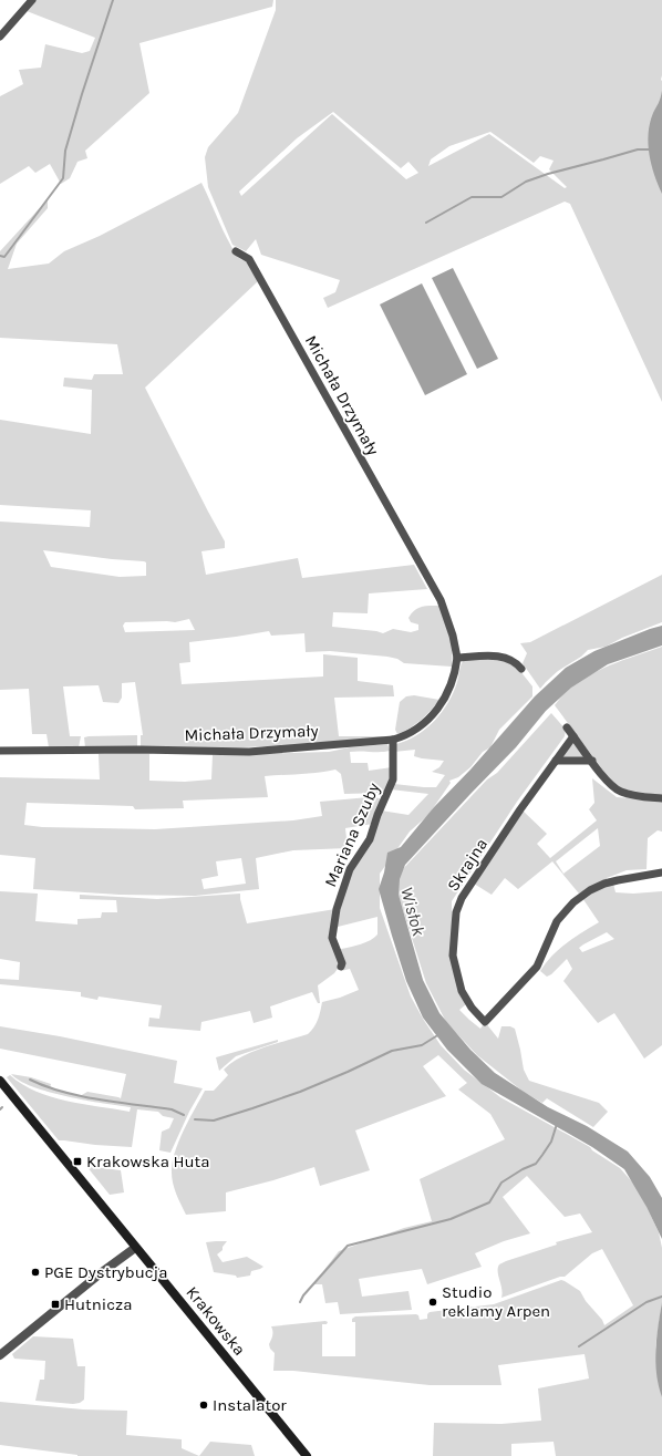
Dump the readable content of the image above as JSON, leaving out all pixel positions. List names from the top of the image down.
{
  "streets": {
    "main road": ["Krakowska"],
    "street": ["Michała Drzymały", "Mariana Szuby", "Skrajna"]
  },
  "crossings": [
    ["Michała Drzymały", "Mariana Szuby"]
  ],
  "water": ["Wisłok"],
  "places": {
    "transit": ["Krakowska Huta", "Hutnicza"],
    "other": ["PGE Dystrybucja", "Studio reklamy Arpen", "Instalator"]
  }
}
